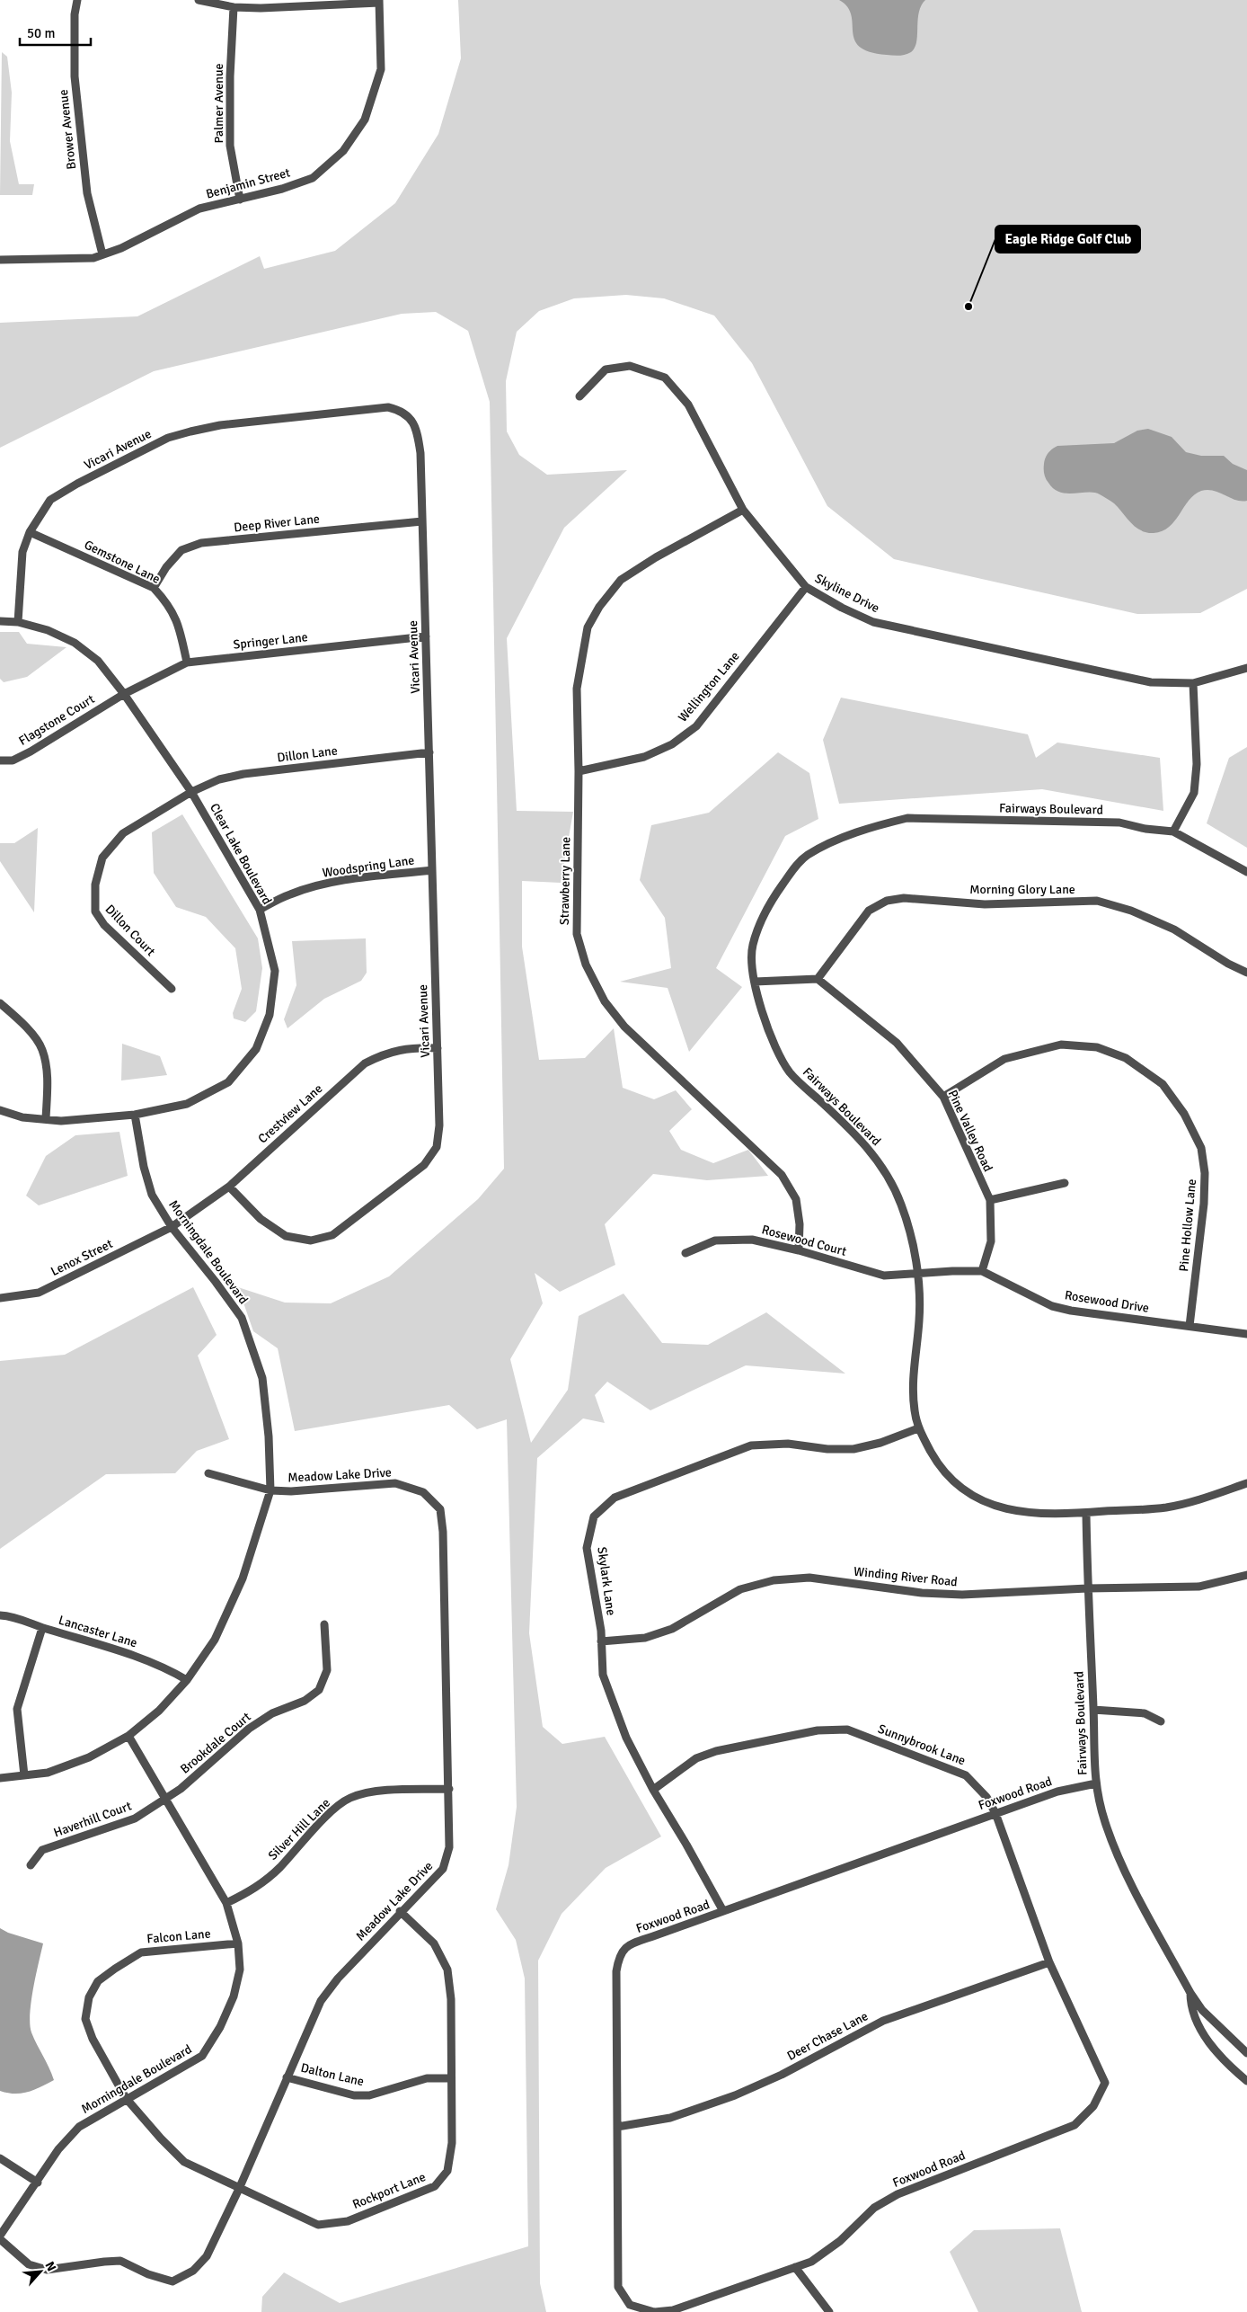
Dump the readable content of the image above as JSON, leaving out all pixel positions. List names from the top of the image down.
{
  "streets": {
    "street": [
      "Palmer Avenue",
      "Brower Avenue",
      "Benjamin Street",
      "Vicari Avenue",
      "Deep River Lane",
      "Gemstone Lane",
      "Skyline Drive",
      "Springer Lane",
      "Wellington Lane",
      "Flagstone Court",
      "Dillon Lane",
      "Fairways Boulevard",
      "Clear Lake Boulevard",
      "Woodspring Lane",
      "Strawberry Lane",
      "Morning Glory Lane",
      "Dillon Court",
      "Crestview Lane",
      "Pine Valley Road",
      "Pine Hollow Lane",
      "Rosewood Court",
      "Morningdale Boulevard",
      "Lenox Street",
      "Rosewood Drive",
      "Meadow Lake Drive",
      "Winding River Road",
      "Skylark Lane",
      "Lancaster Lane",
      "Brookdale Court",
      "Sunnybrook Lane",
      "Foxwood Road",
      "Haverhill Court",
      "Silver Hill Lane",
      "Falcon Lane",
      "Deer Chase Lane",
      "Dalton Lane",
      "Rockport Lane"
    ]
  },
  "crossings": [
    ["Palmer Avenue", "Benjamin Street"],
    ["Brower Avenue", "Benjamin Street"],
    ["Vicari Avenue", "Deep River Lane"],
    ["Vicari Avenue", "Gemstone Lane"],
    ["Vicari Avenue", "Springer Lane"],
    ["Vicari Avenue", "Dillon Lane"],
    ["Vicari Avenue", "Clear Lake Boulevard"],
    ["Vicari Avenue", "Woodspring Lane"],
    ["Vicari Avenue", "Crestview Lane"],
    ["Deep River Lane", "Gemstone Lane"],
    ["Gemstone Lane", "Springer Lane"],
    ["Skyline Drive", "Wellington Lane"],
    ["Skyline Drive", "Strawberry Lane"],
    ["Springer Lane", "Flagstone Court"],
    ["Springer Lane", "Clear Lake Boulevard"],
    ["Wellington Lane", "Strawberry Lane"],
    ["Flagstone Court", "Clear Lake Boulevard"],
    ["Dillon Lane", "Clear Lake Boulevard"],
    ["Dillon Lane", "Dillon Court"],
    ["Fairways Boulevard", "Rosewood Court"],
    ["Fairways Boulevard", "Rosewood Drive"],
    ["Fairways Boulevard", "Winding River Road"],
    ["Fairways Boulevard", "Skylark Lane"],
    ["Fairways Boulevard", "Foxwood Road"],
    ["Clear Lake Boulevard", "Woodspring Lane"],
    ["Clear Lake Boulevard", "Dillon Court"],
    ["Clear Lake Boulevard", "Morningdale Boulevard"],
    ["Strawberry Lane", "Rosewood Court"],
    ["Morning Glory Lane", "Pine Valley Road"],
    ["Crestview Lane", "Morningdale Boulevard"],
    ["Crestview Lane", "Lenox Street"],
    ["Pine Valley Road", "Pine Hollow Lane"],
    ["Pine Valley Road", "Rosewood Drive"],
    ["Pine Hollow Lane", "Rosewood Drive"],
    ["Rosewood Court", "Rosewood Drive"],
    ["Morningdale Boulevard", "Lenox Street"],
    ["Morningdale Boulevard", "Meadow Lake Drive"],
    ["Morningdale Boulevard", "Lancaster Lane"],
    ["Morningdale Boulevard", "Brookdale Court"],
    ["Morningdale Boulevard", "Haverhill Court"],
    ["Morningdale Boulevard", "Silver Hill Lane"],
    ["Morningdale Boulevard", "Falcon Lane"],
    ["Morningdale Boulevard", "Rockport Lane"],
    ["Meadow Lake Drive", "Silver Hill Lane"],
    ["Meadow Lake Drive", "Dalton Lane"],
    ["Meadow Lake Drive", "Rockport Lane"],
    ["Winding River Road", "Skylark Lane"],
    ["Skylark Lane", "Sunnybrook Lane"],
    ["Skylark Lane", "Foxwood Road"],
    ["Brookdale Court", "Haverhill Court"],
    ["Sunnybrook Lane", "Foxwood Road"],
    ["Sunnybrook Lane", "Deer Chase Lane"],
    ["Foxwood Road", "Deer Chase Lane"],
    ["Falcon Lane", "Rockport Lane"],
    ["Dalton Lane", "Rockport Lane"]
  ],
  "places": ["Eagle Ridge Golf Club"],
  "scale_bar": "50 m",
  "north": "top right"
}
